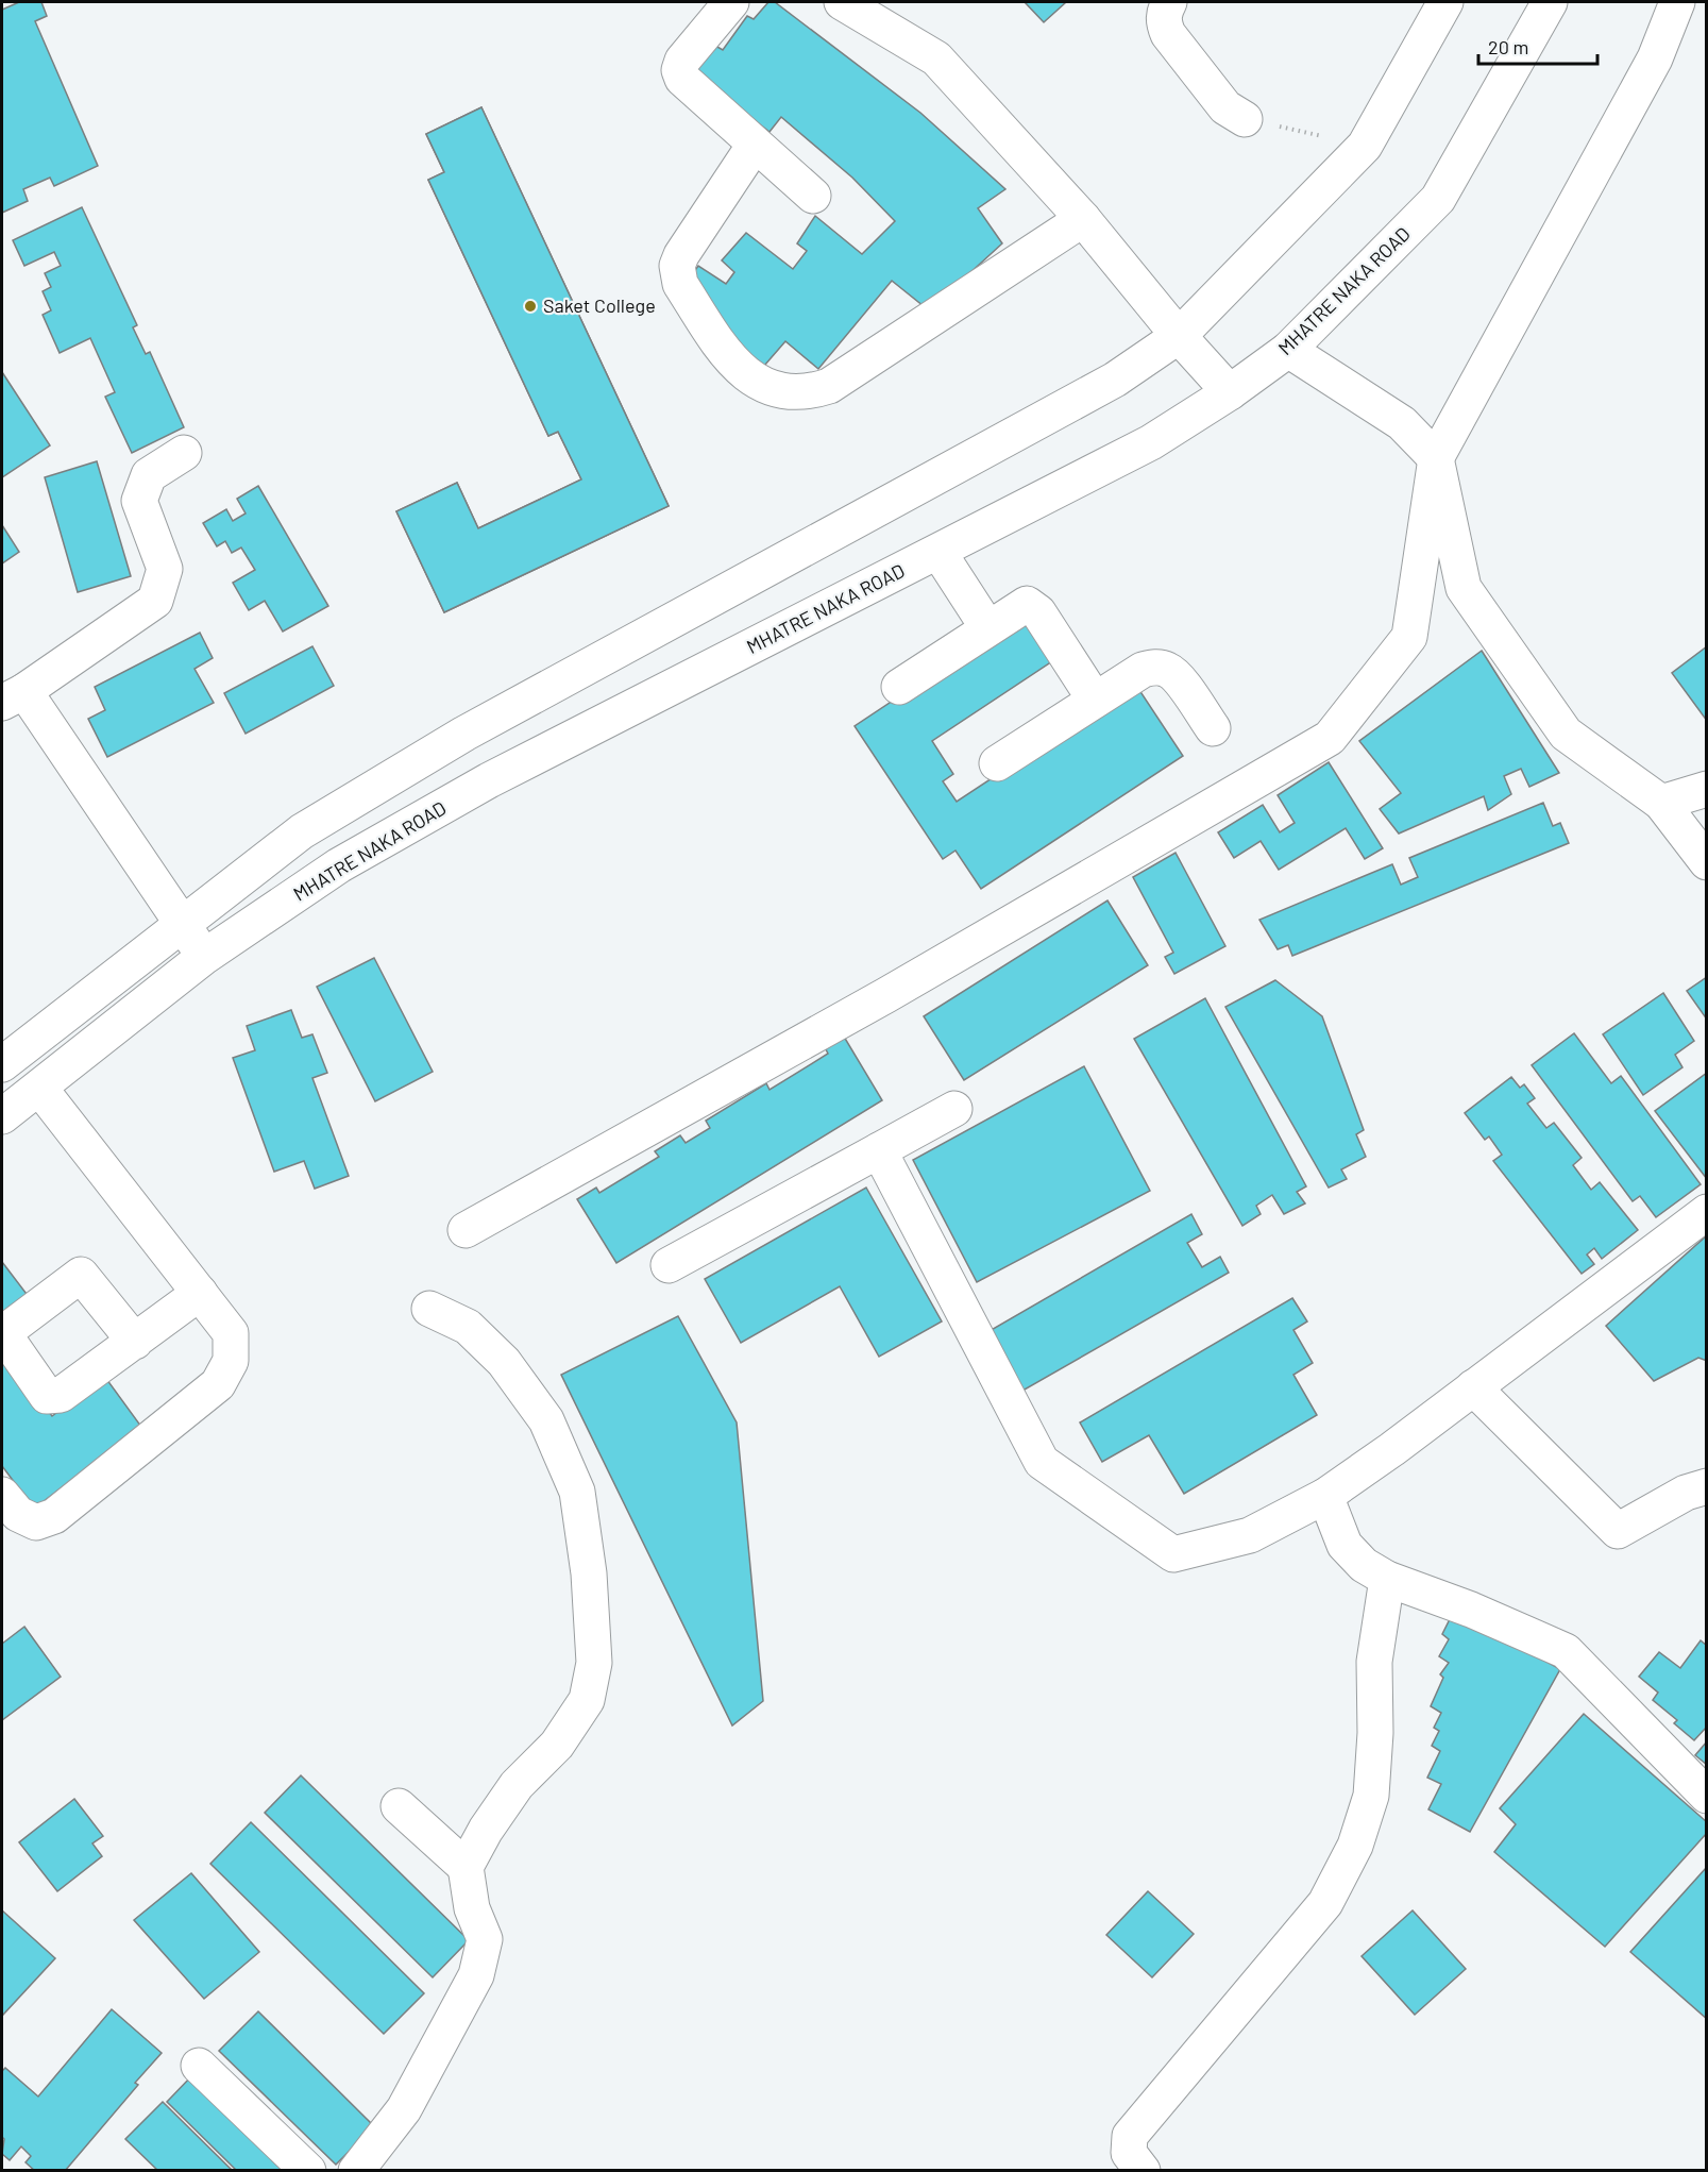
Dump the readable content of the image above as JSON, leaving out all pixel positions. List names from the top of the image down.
{
  "streets": {
    "street": ["MHATRE NAKA ROAD"]
  },
  "places": ["Saket College"],
  "scale_bar": "20 m"
}
